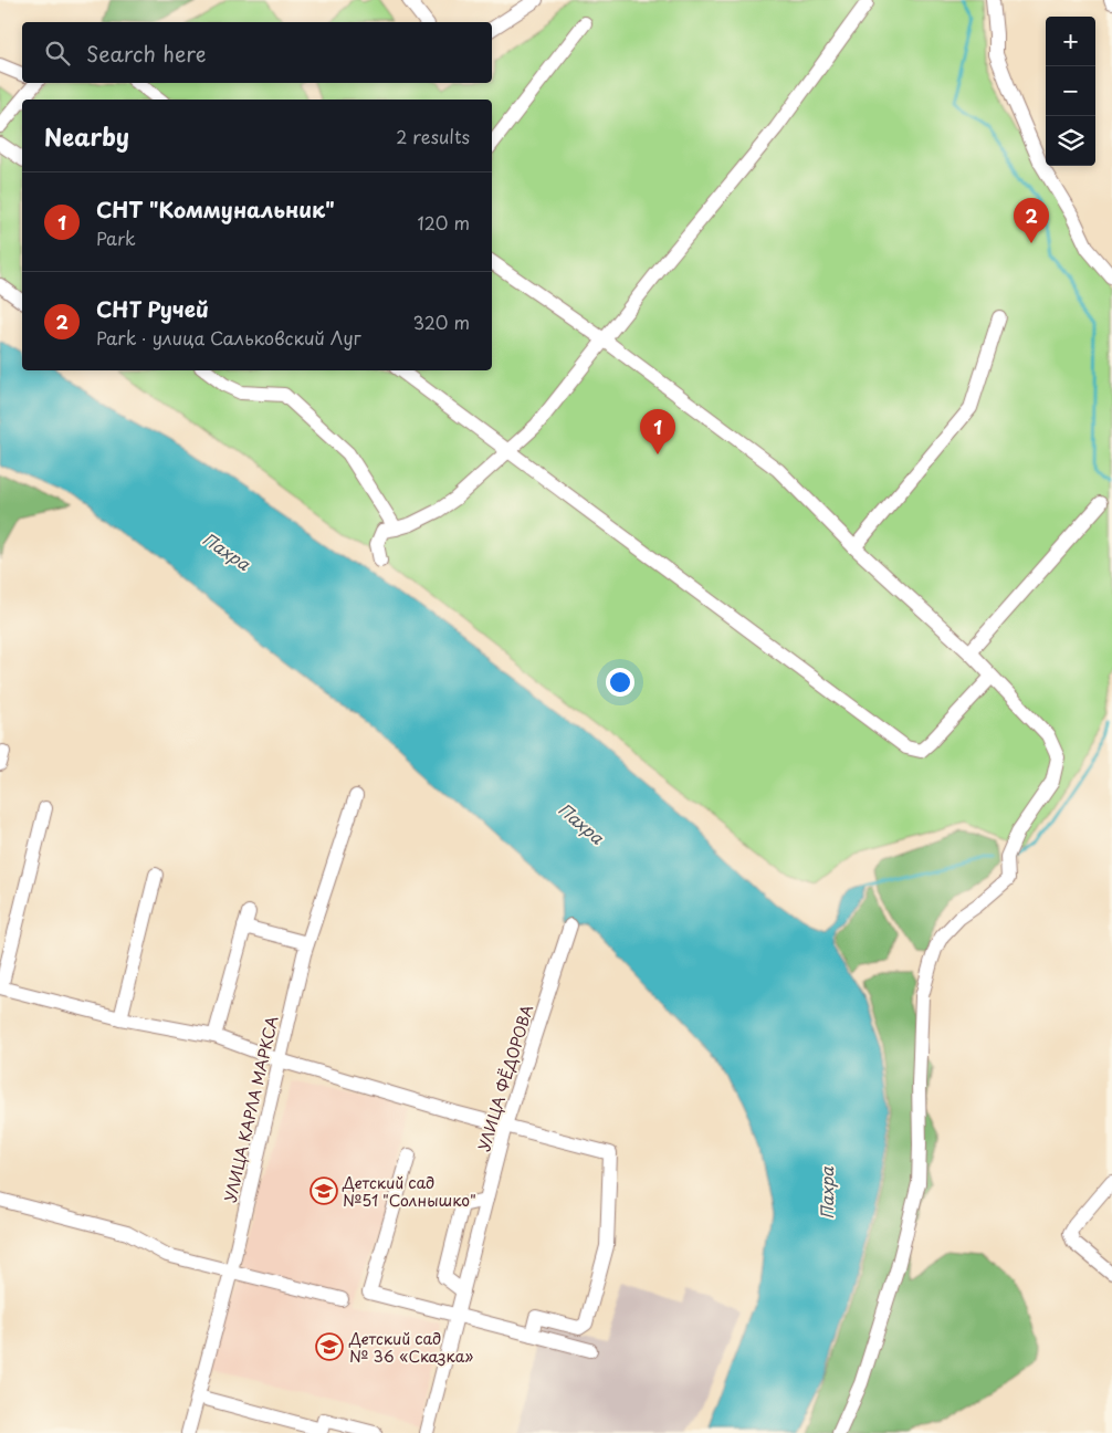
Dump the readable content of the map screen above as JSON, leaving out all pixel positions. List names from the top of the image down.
{
  "streets": {
    "street": ["УЛИЦА ФЁДОРОВА", "УЛИЦА КАРЛА МАРКСА"]
  },
  "water": ["Пахра"],
  "places": {
    "school or university": ["Детский сад №51 \"Солнышко\"", "Детский сад № 36 «Сказка»"]
  },
  "page": {
    "map_buttons": ["+", "−"],
    "search": "Search here",
    "heading": ["Nearby", "2 results"],
    "list": [
      {
        "mark": "1",
        "name": "СНТ \"Коммунальник\"",
        "note": "Park",
        "value": "120 m"
      },
      {
        "mark": "2",
        "name": "СНТ Ручей",
        "note": "Park · улица Сальковский Луг",
        "value": "320 m"
      }
    ],
    "pins": ["2", "1"]
  }
}
